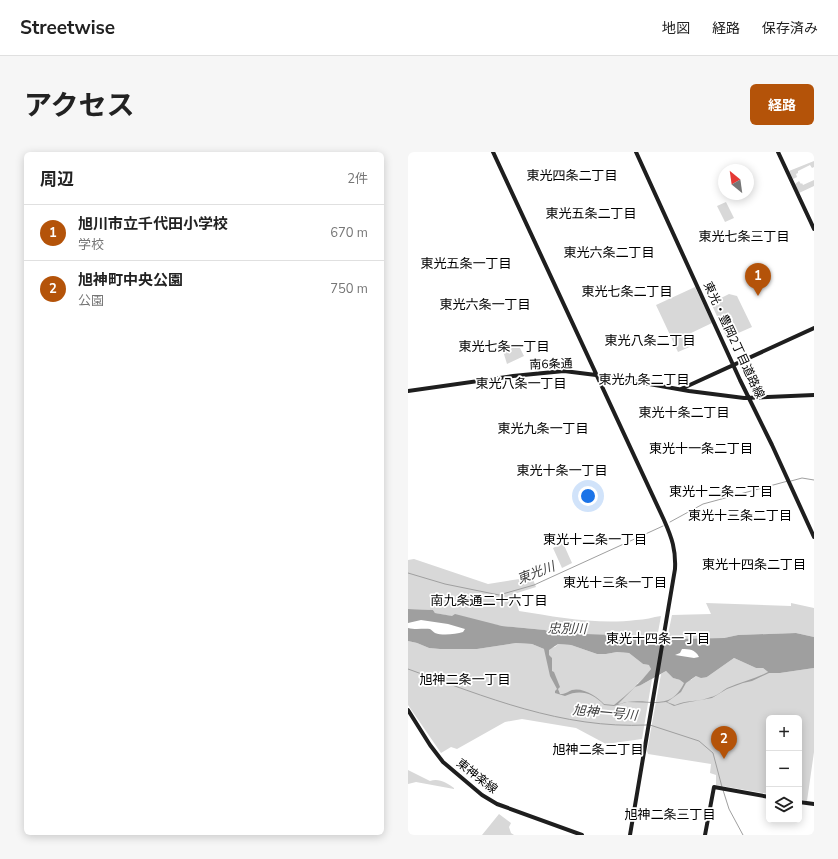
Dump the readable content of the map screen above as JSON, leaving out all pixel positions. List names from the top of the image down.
{
  "streets": {
    "street": ["東光・豊岡2丁目道路線", "南6条通", "東神楽線"]
  },
  "crossings": [
    ["東光・豊岡2丁目道路線", "南6条通"]
  ],
  "districts": [
    "東光四条二丁目",
    "東光五条二丁目",
    "東光七条三丁目",
    "東光六条二丁目",
    "東光五条一丁目",
    "東光七条二丁目",
    "東光六条一丁目",
    "東光八条二丁目",
    "東光七条一丁目",
    "東光九条二丁目",
    "東光八条一丁目",
    "東光十条二丁目",
    "東光九条一丁目",
    "東光十一条二丁目",
    "東光十条一丁目",
    "東光十二条二丁目",
    "東光十三条二丁目",
    "東光十二条一丁目",
    "東光十四条二丁目",
    "東光十三条一丁目",
    "南九条通二十六丁目",
    "東光十四条一丁目",
    "旭神二条一丁目",
    "旭神二条二丁目",
    "旭神二条三丁目"
  ],
  "water": ["東光川", "忠別川", "旭神一号川"],
  "north": "top left",
  "page": {
    "header": "Streetwise",
    "nav": ["地図", "経路", "保存済み"],
    "title": "アクセス",
    "buttons": "経路",
    "heading": ["周辺", "2件"],
    "list": [
      {
        "mark": "1",
        "name": "旭川市立千代田小学校",
        "note": "学校",
        "value": "670 m"
      },
      {
        "mark": "2",
        "name": "旭神町中央公園",
        "note": "公園",
        "value": "750 m"
      }
    ],
    "pins": ["1", "2"],
    "map_buttons": ["+", "−"]
  }
}
